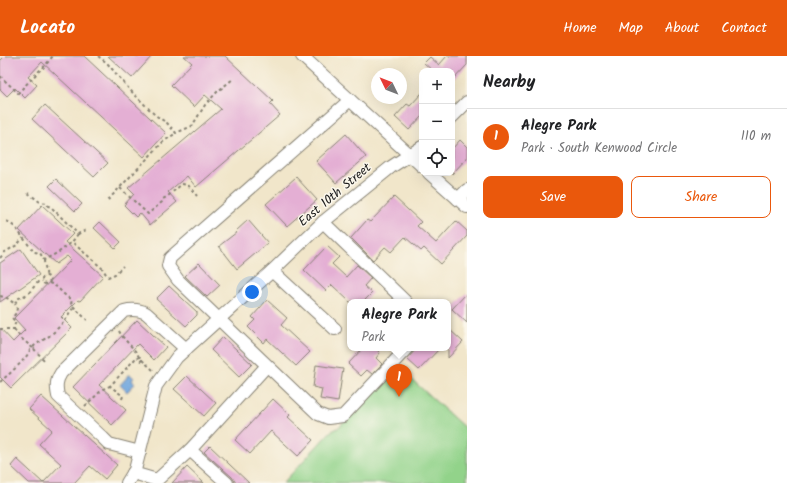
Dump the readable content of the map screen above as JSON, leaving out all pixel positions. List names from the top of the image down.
{
  "streets": {
    "street": ["East 10th Street"]
  },
  "north": "top left",
  "page": {
    "header": "Locato",
    "nav": [
      "Home",
      "Map",
      "About",
      "Contact"
    ],
    "heading": "Nearby",
    "map_buttons": ["+", "−"],
    "list": [
      {
        "mark": "1",
        "name": "Alegre Park",
        "note": "Park · South Kenwood Circle",
        "value": "110 m"
      }
    ],
    "buttons": ["Save", "Share"],
    "popup": ["Alegre Park", "Park"],
    "pins": "1"
  }
}
